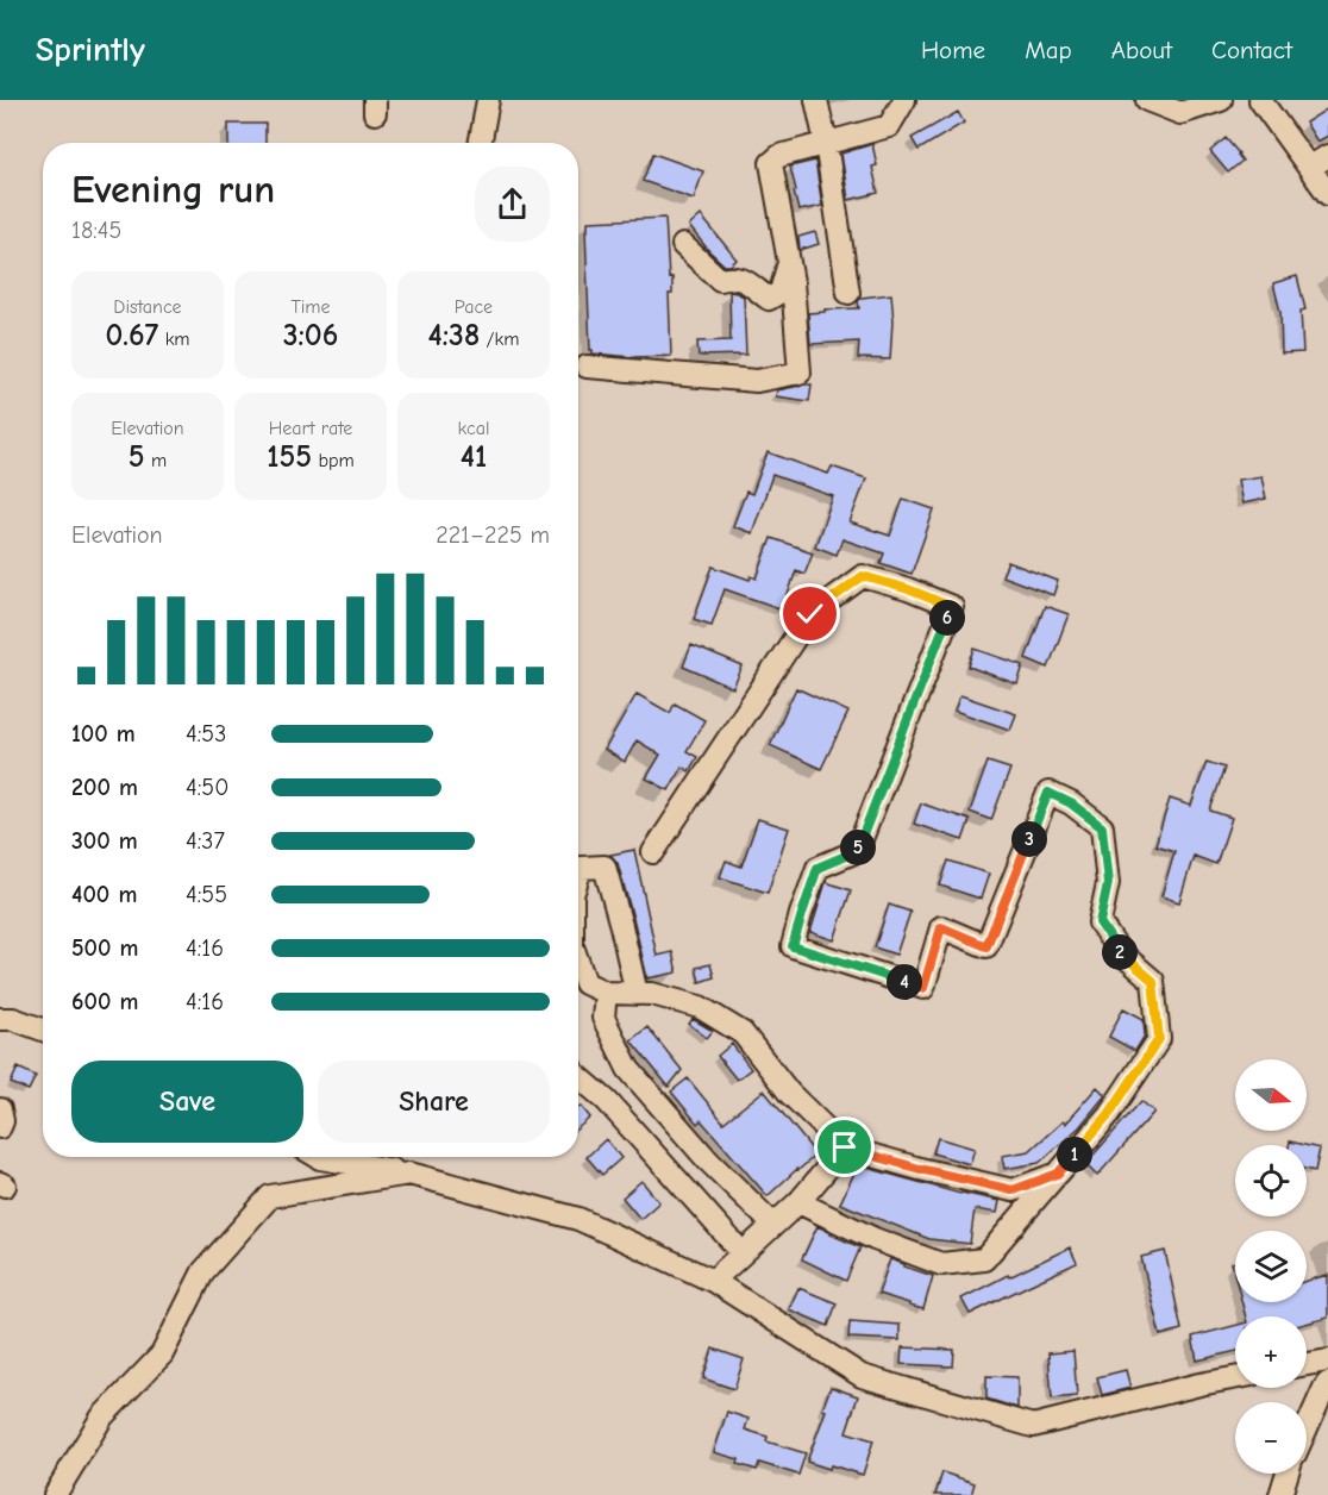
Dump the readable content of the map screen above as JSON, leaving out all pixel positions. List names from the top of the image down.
{
  "north": "right",
  "page": {
    "header": "Sprintly",
    "nav": [
      "Home",
      "Map",
      "About",
      "Contact"
    ],
    "heading": ["Evening run", "18:45"],
    "stats": [
      ["Distance", "0.67 km"],
      ["Time", "3:06"],
      ["Pace", "4:38 /km"],
      ["Elevation", "5 m"],
      ["Heart rate", "155 bpm"],
      ["kcal", "41"]
    ],
    "chart": ["Elevation", "221–225 m"],
    "pins": [
      "6",
      "3",
      "5",
      "2",
      "4",
      "1"
    ],
    "list": [
      {
        "name": "100 m",
        "note": "4:53"
      },
      {
        "name": "200 m",
        "note": "4:50"
      },
      {
        "name": "300 m",
        "note": "4:37"
      },
      {
        "name": "400 m",
        "note": "4:55"
      },
      {
        "name": "500 m",
        "note": "4:16"
      },
      {
        "name": "600 m",
        "note": "4:16"
      }
    ],
    "buttons": ["Save", "Share"],
    "map_buttons": ["+", "−"]
  }
}
